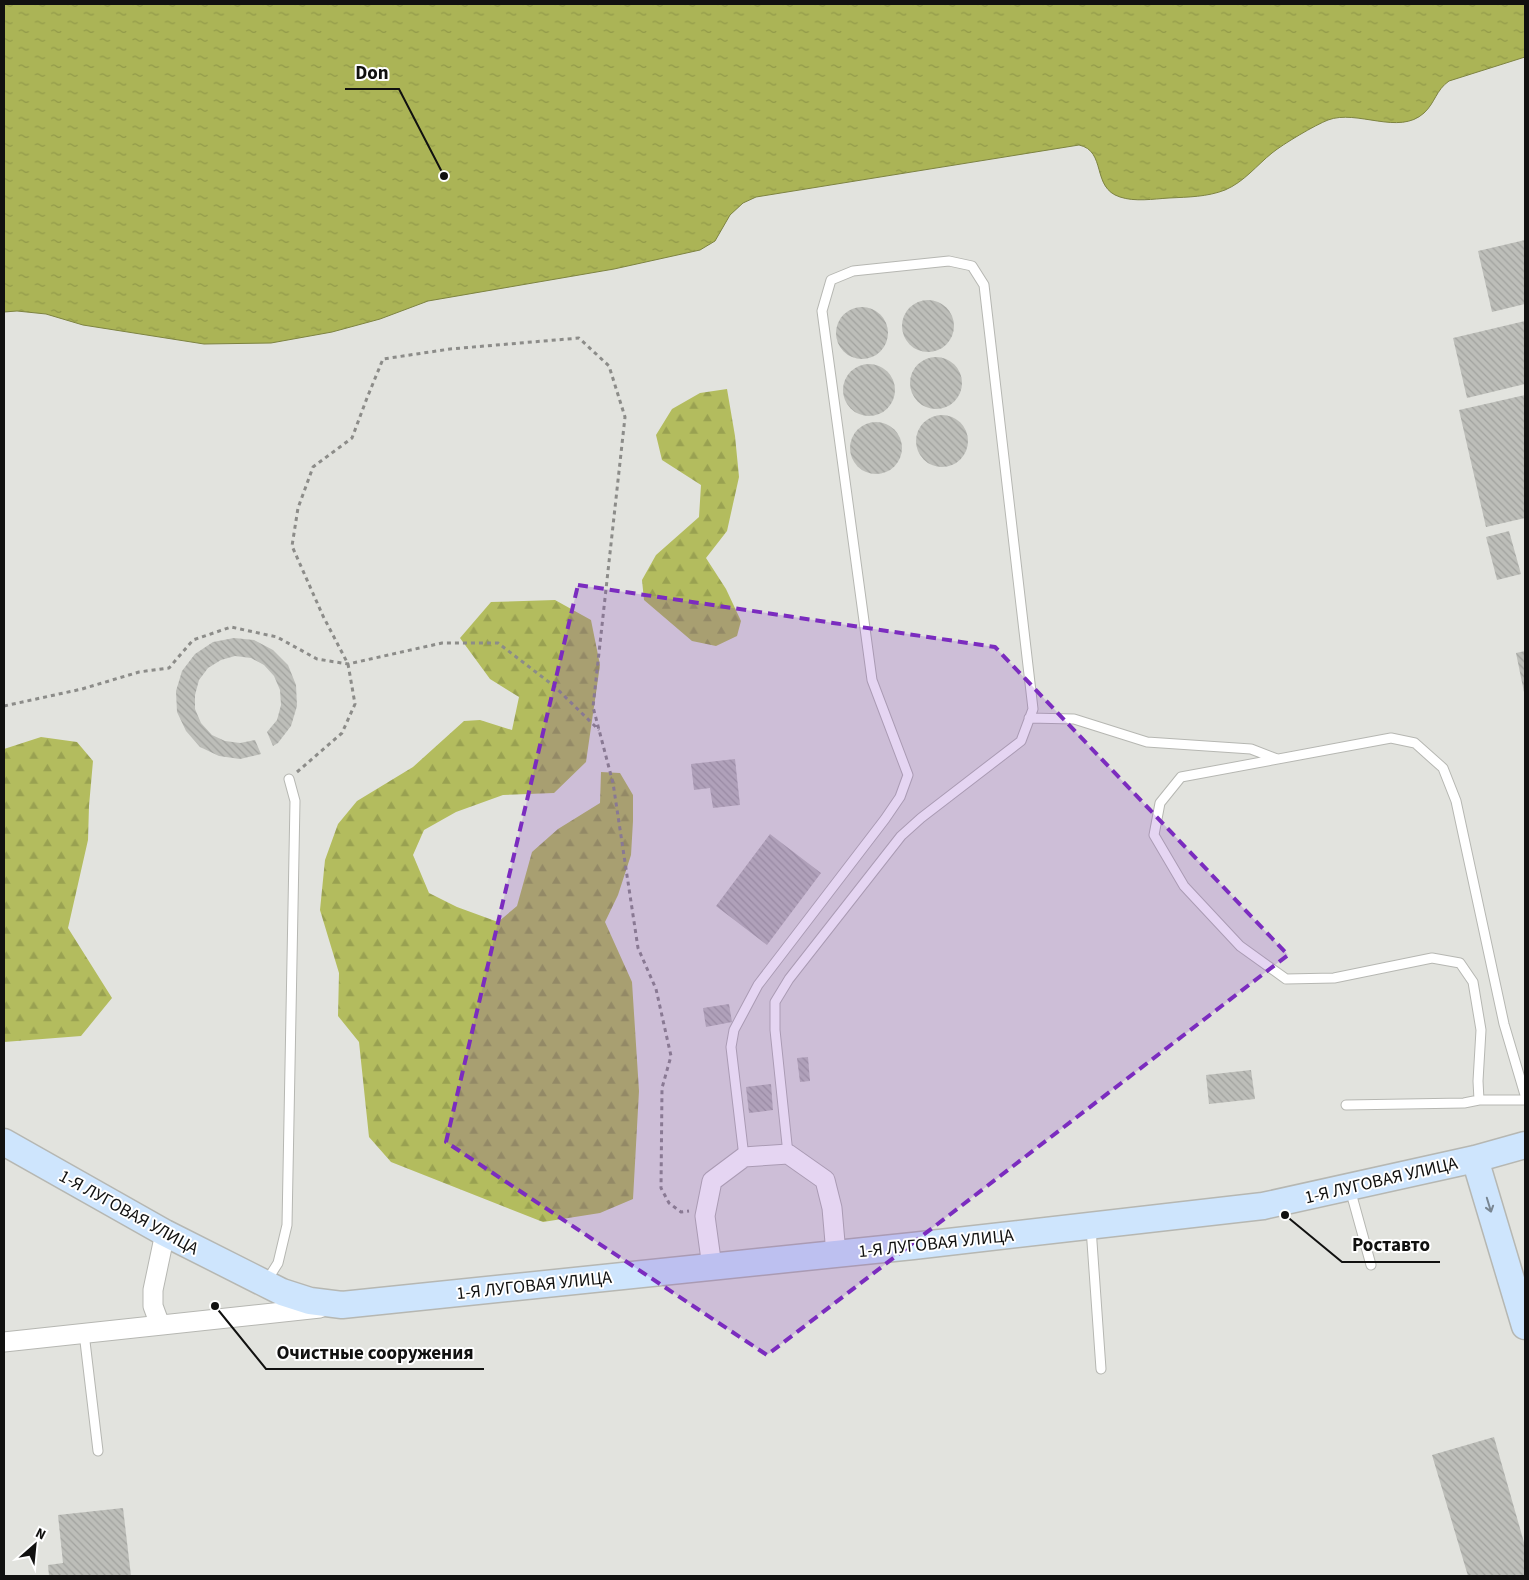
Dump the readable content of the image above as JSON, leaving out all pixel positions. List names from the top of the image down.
{
  "streets": {
    "main road": ["1-Я ЛУГОВАЯ УЛИЦА"]
  },
  "places": ["Don", "Роставто", "Очистные сооружения"],
  "north": "top right"
}
